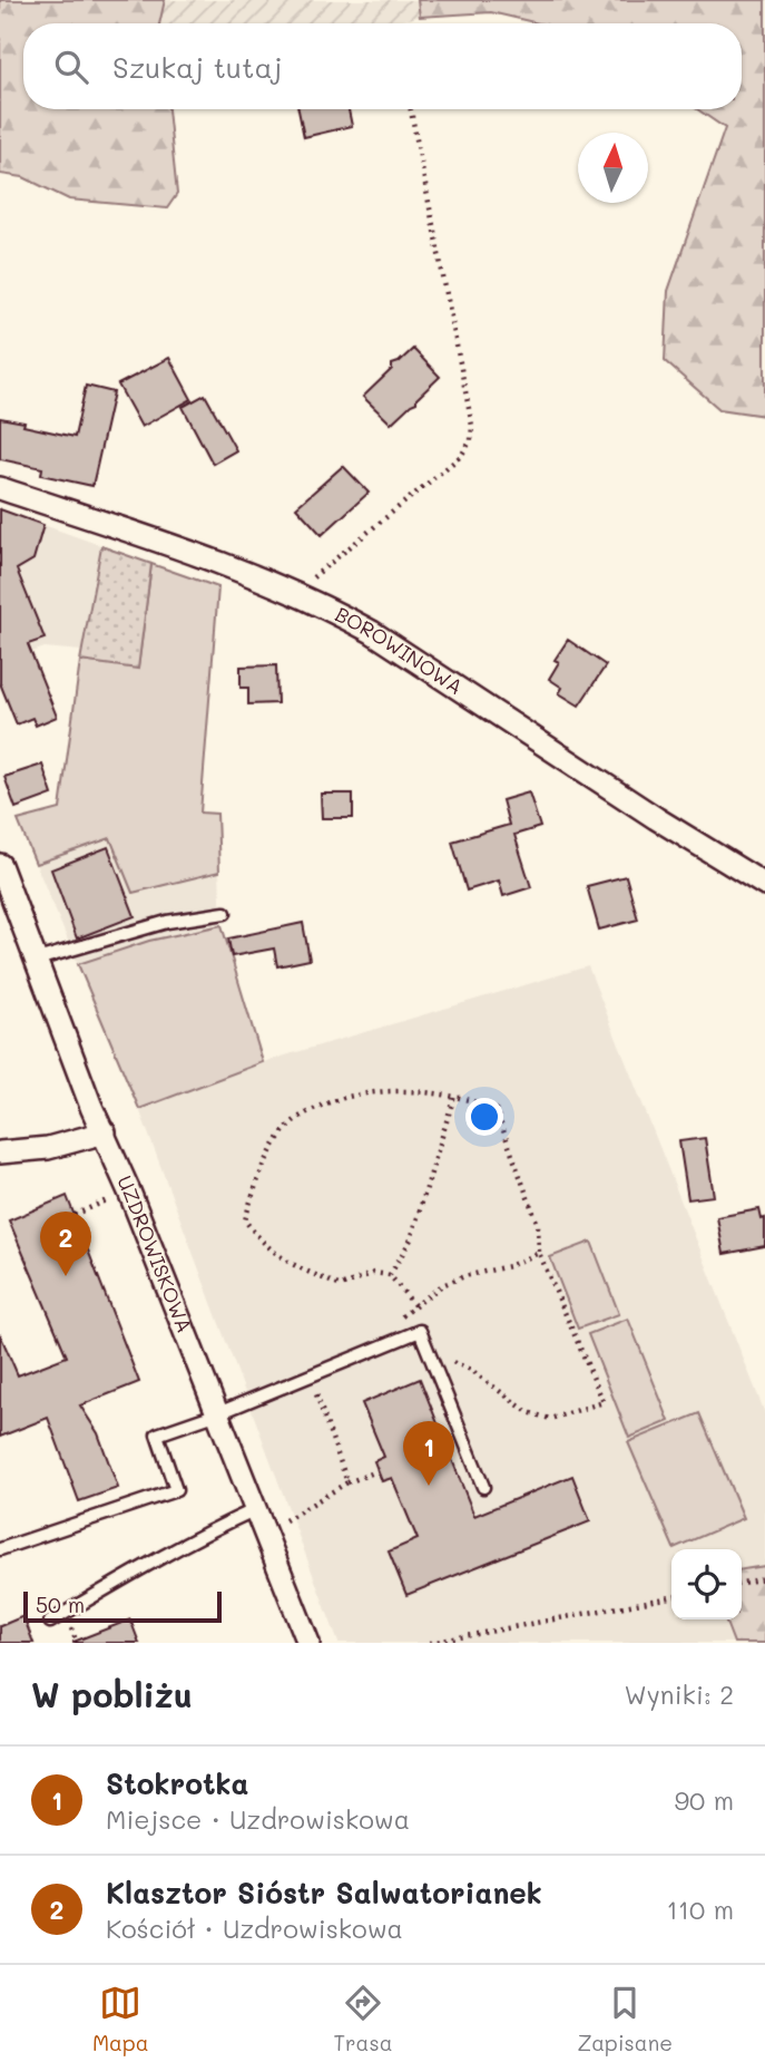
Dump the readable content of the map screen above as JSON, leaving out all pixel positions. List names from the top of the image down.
{
  "streets": {
    "street": ["BOROWINOWA", "UZDROWISKOWA"]
  },
  "scale_bar": "50 m",
  "north": "top",
  "page": {
    "search": "Szukaj tutaj",
    "pins": ["2", "1"],
    "scale": "50 m",
    "heading": ["W pobliżu", "Wyniki: 2"],
    "list": [
      {
        "mark": "1",
        "name": "Stokrotka",
        "note": "Miejsce · Uzdrowiskowa",
        "value": "90 m"
      },
      {
        "mark": "2",
        "name": "Klasztor Sióstr Salwatorianek",
        "note": "Kościół · Uzdrowiskowa",
        "value": "110 m"
      }
    ],
    "nav": ["Mapa", "Trasa", "Zapisane"]
  }
}
